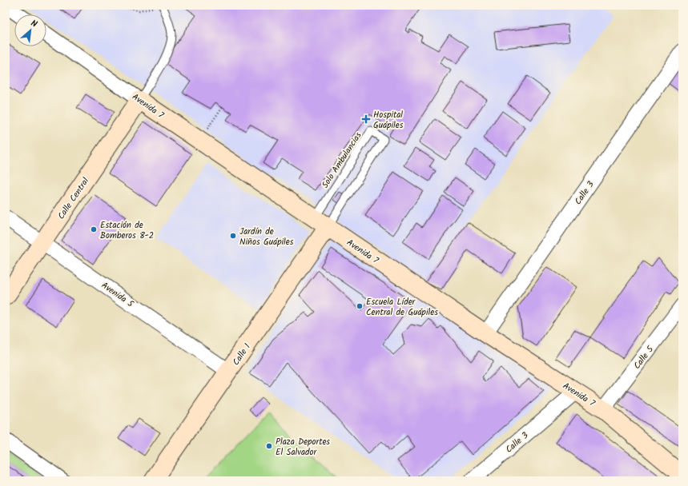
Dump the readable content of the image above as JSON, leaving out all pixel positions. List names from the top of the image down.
{
  "streets": {
    "main road": ["Avenida 7", "Calle Central", "Calle 1"],
    "street": ["Calle 3", "Avenida 5", "Calle 5"],
    "lane": ["Solo Ambulancias"]
  },
  "crossings": [
    ["Avenida 7", "Solo Ambulancias"],
    ["Avenida 7", "Calle 3"],
    ["Avenida 7", "Calle Central"],
    ["Avenida 7", "Calle 1"],
    ["Avenida 7", "Calle 5"],
    ["Solo Ambulancias", "Calle 1"],
    ["Calle Central", "Avenida 5"],
    ["Avenida 5", "Calle 1"]
  ],
  "places": {
    "health": ["Hospital Guápiles"],
    "other": [
      "Estación de Bomberos 8-2",
      "Jardín de Niños Guápiles",
      "Escuela Líder Central de Guápiles",
      "Plaza Deportes El Salvador"
    ]
  },
  "north": "top right"
}
